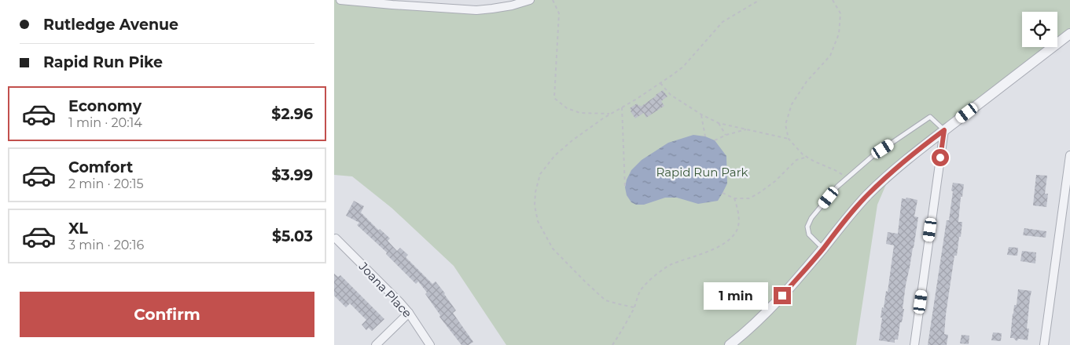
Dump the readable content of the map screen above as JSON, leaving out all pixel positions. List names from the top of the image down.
{
  "streets": {
    "street": ["Joana Place"]
  },
  "parks": ["Rapid Run Park"],
  "page": {
    "banner": ["Rutledge Avenue", "Rapid Run Pike"],
    "list": [
      {
        "name": "Economy",
        "note": "1 min · 20:14",
        "value": "$2.96"
      },
      {
        "name": "Comfort",
        "note": "2 min · 20:15",
        "value": "$3.99"
      },
      {
        "name": "XL",
        "note": "3 min · 20:16",
        "value": "$5.03"
      }
    ],
    "bubble": "1 min",
    "buttons": "Confirm"
  }
}
